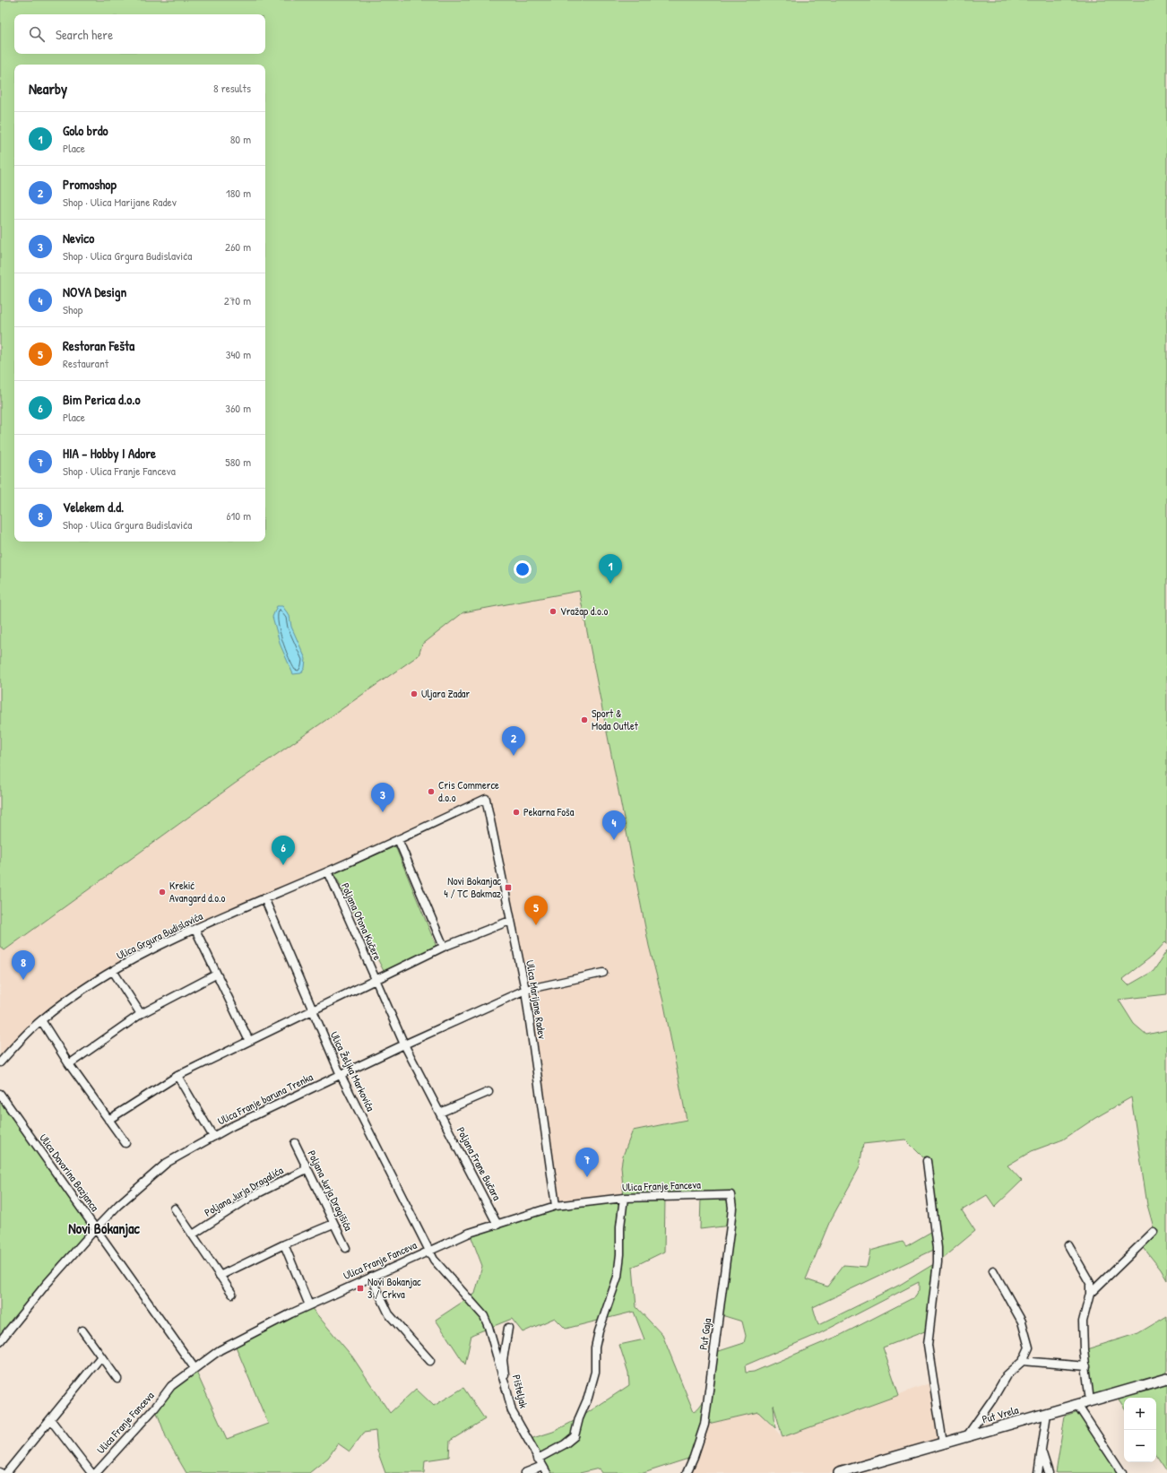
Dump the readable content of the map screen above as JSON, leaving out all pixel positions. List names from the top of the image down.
{
  "streets": {
    "main road": ["Put Vrela"],
    "street": [
      "Poljana Otona Kučere",
      "Ulica Grgura Budislavića",
      "Ulica Marijane Radev",
      "Ulica Željka Markovića",
      "Ulica Franje baruna Trenka",
      "Poljana Frane Bučara",
      "Ulica Davorina Bazjanca",
      "Ulica Franje Fanceva",
      "Poljana Jurja Dragišića",
      "Poljana Jurja Dragalića",
      "Put Gaja",
      "Pišteljak"
    ]
  },
  "crossings": [
    ["Poljana Otona Kučere", "Ulica Grgura Budislavića"],
    ["Poljana Otona Kučere", "Ulica Franje baruna Trenka"],
    ["Poljana Otona Kučere", "Poljana Frane Bučara"],
    ["Ulica Grgura Budislavića", "Ulica Marijane Radev"],
    ["Ulica Grgura Budislavića", "Ulica Željka Markovića"],
    ["Ulica Marijane Radev", "Ulica Franje baruna Trenka"],
    ["Ulica Marijane Radev", "Ulica Franje Fanceva"],
    ["Ulica Željka Markovića", "Ulica Franje baruna Trenka"],
    ["Ulica Željka Markovića", "Ulica Franje Fanceva"],
    ["Ulica Željka Markovića", "Pišteljak"],
    ["Ulica Franje baruna Trenka", "Poljana Frane Bučara"],
    ["Ulica Franje baruna Trenka", "Ulica Davorina Bazjanca"],
    ["Poljana Frane Bučara", "Ulica Franje Fanceva"],
    ["Ulica Davorina Bazjanca", "Ulica Franje Fanceva"],
    ["Ulica Franje Fanceva", "Put Gaja"],
    ["Poljana Jurja Dragišića", "Poljana Jurja Dragalića"]
  ],
  "districts": ["Novi Bokanjac"],
  "places": {
    "other": [
      "Vražap d.o.o",
      "Uljara Zadar",
      "Sport & Moda Outlet",
      "Cris Commerce d.o.o",
      "Pekarna Foša",
      "Krekić Avangard d.o.o"
    ],
    "transit": ["Novi Bokanjac 4 / TC Bakmaz", "Novi Bokanjac 3 / Crkva"]
  },
  "page": {
    "search": "Search here",
    "heading": ["Nearby", "8 results"],
    "list": [
      {
        "mark": "1",
        "name": "Golo brdo",
        "note": "Place",
        "value": "80 m"
      },
      {
        "mark": "2",
        "name": "Promoshop",
        "note": "Shop · Ulica Marijane Radev",
        "value": "180 m"
      },
      {
        "mark": "3",
        "name": "Nevico",
        "note": "Shop · Ulica Grgura Budislavića",
        "value": "260 m"
      },
      {
        "mark": "4",
        "name": "NOVA Design",
        "note": "Shop",
        "value": "270 m"
      },
      {
        "mark": "5",
        "name": "Restoran Fešta",
        "note": "Restaurant",
        "value": "340 m"
      },
      {
        "mark": "6",
        "name": "Bim Perica d.o.o",
        "note": "Place",
        "value": "360 m"
      },
      {
        "mark": "7",
        "name": "HIA - Hobby I Adore",
        "note": "Shop · Ulica Franje Fanceva",
        "value": "580 m"
      },
      {
        "mark": "8",
        "name": "Velekem d.d.",
        "note": "Shop · Ulica Grgura Budislavića",
        "value": "610 m"
      }
    ],
    "pins": [
      "1",
      "2",
      "3",
      "4",
      "6",
      "5",
      "8",
      "7"
    ],
    "map_buttons": ["+", "−"]
  }
}
